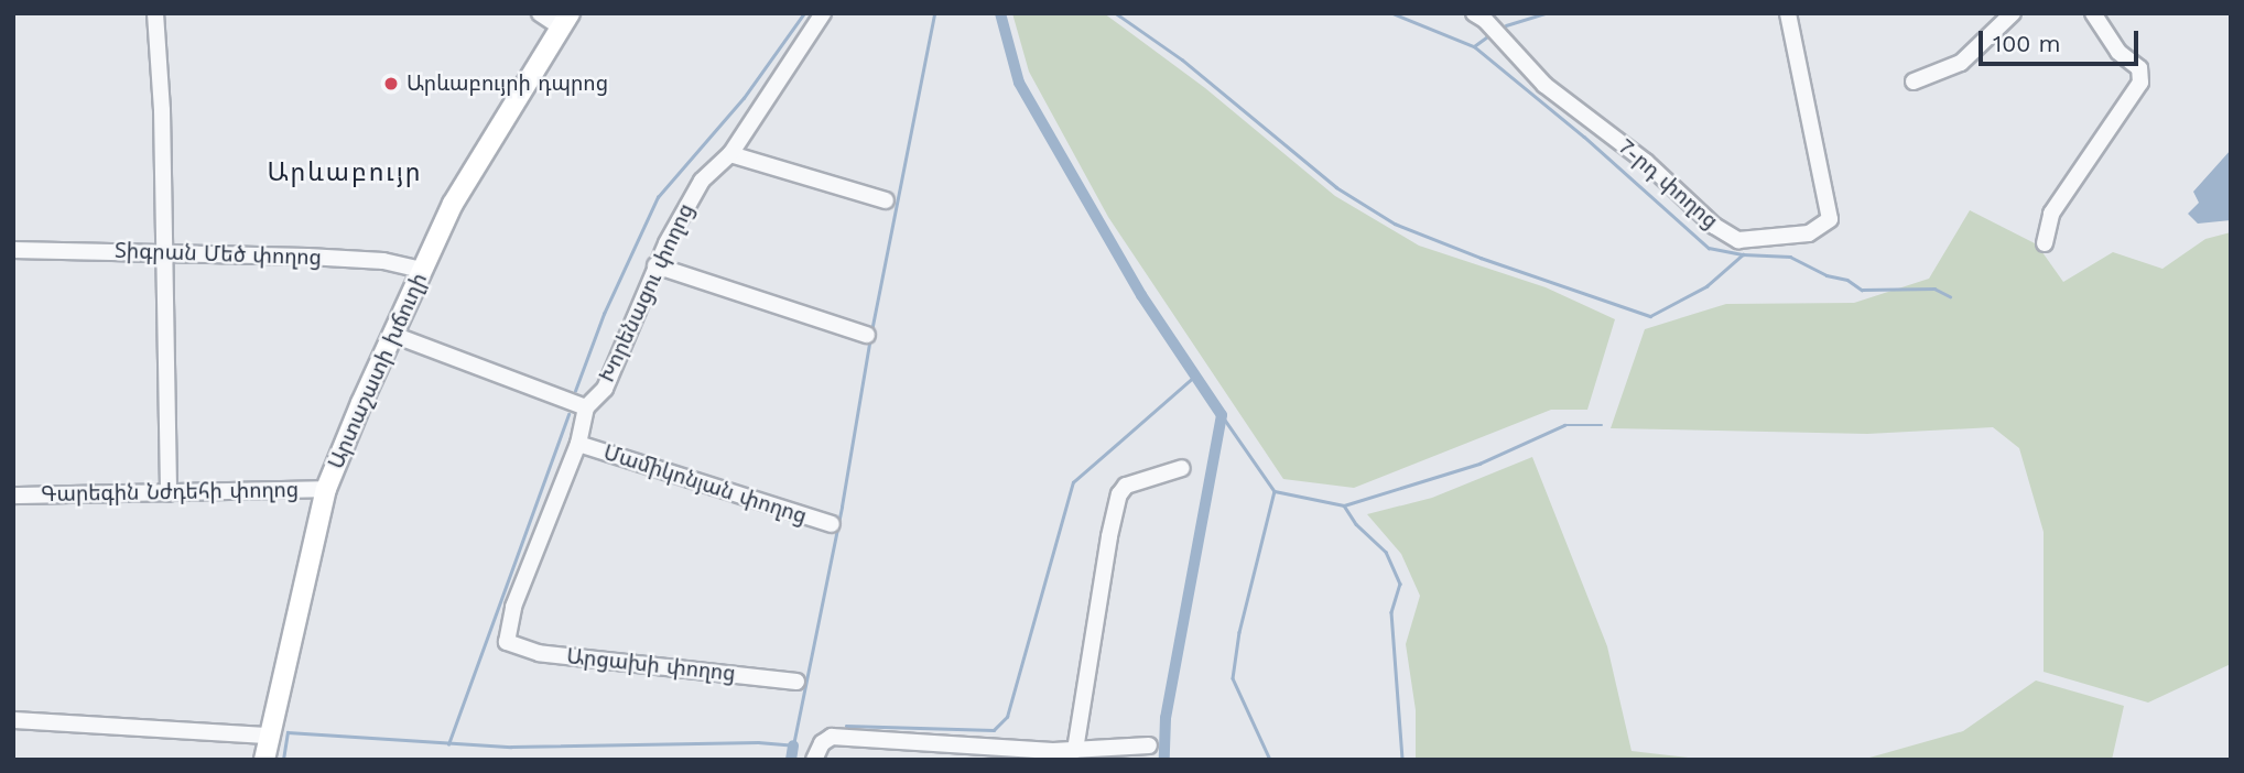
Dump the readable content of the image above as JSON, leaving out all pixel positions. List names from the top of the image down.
{
  "streets": {
    "main road": ["Արտաշատի խճուղի"],
    "street": [
      "7-րդ փողոց",
      "Տիգրան Մեծ փողոց",
      "Խորենացու փողոց",
      "Մամիկոնյան փողոց",
      "Գարեգին Նժդեհի փողոց",
      "Արցախի փողոց"
    ]
  },
  "crossings": [
    ["Տիգրան Մեծ փողոց", "Արտաշատի խճուղի"],
    ["Խորենացու փողոց", "Մամիկոնյան փողոց"],
    ["Խորենացու փողոց", "Արցախի փողոց"],
    ["Արտաշատի խճուղի", "Գարեգին Նժդեհի փողոց"]
  ],
  "districts": ["Արևաբույր"],
  "places": ["Արևաբույրի դպրոց"],
  "scale_bar": "100 m"
}
